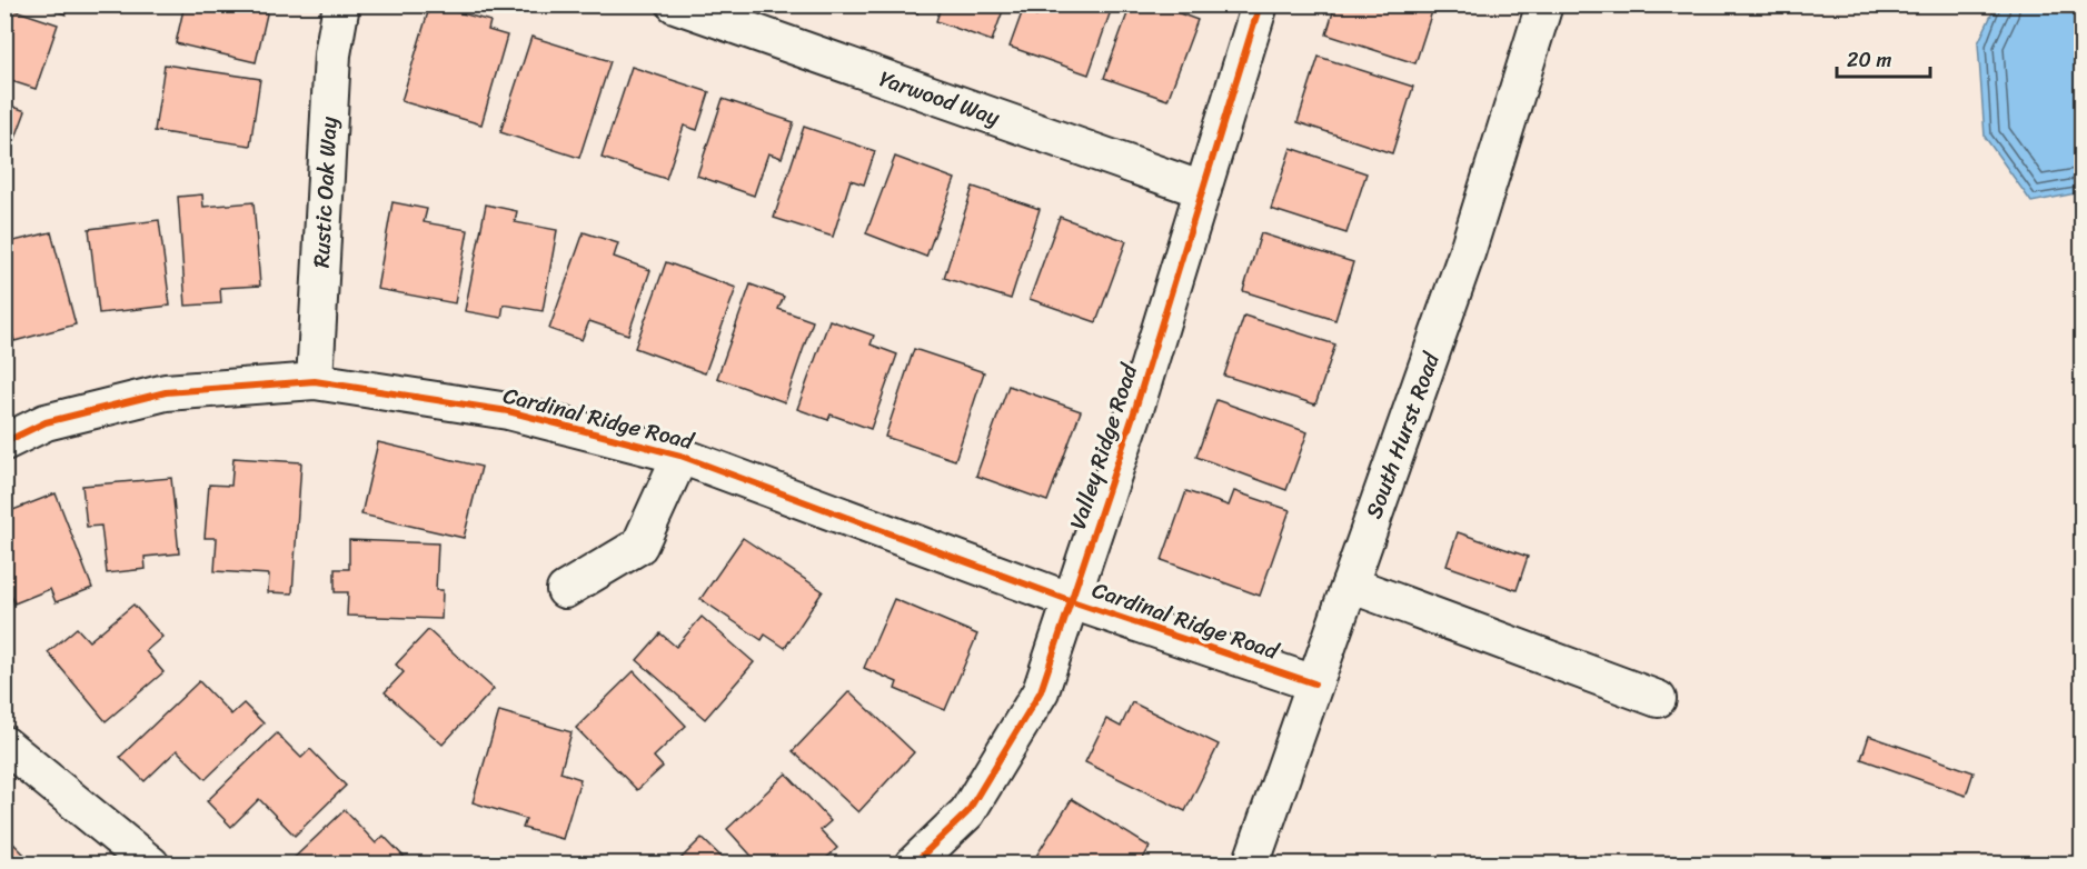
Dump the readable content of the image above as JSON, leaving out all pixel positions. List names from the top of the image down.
{
  "streets": {
    "street": [
      "Yarwood Way",
      "Rustic Oak Way",
      "Cardinal Ridge Road",
      "South Hurst Road",
      "Valley Ridge Road"
    ]
  },
  "crossings": [
    ["Yarwood Way", "Valley Ridge Road"],
    ["Rustic Oak Way", "Cardinal Ridge Road"],
    ["Cardinal Ridge Road", "South Hurst Road"],
    ["Cardinal Ridge Road", "Valley Ridge Road"]
  ],
  "scale_bar": "20 m"
}
